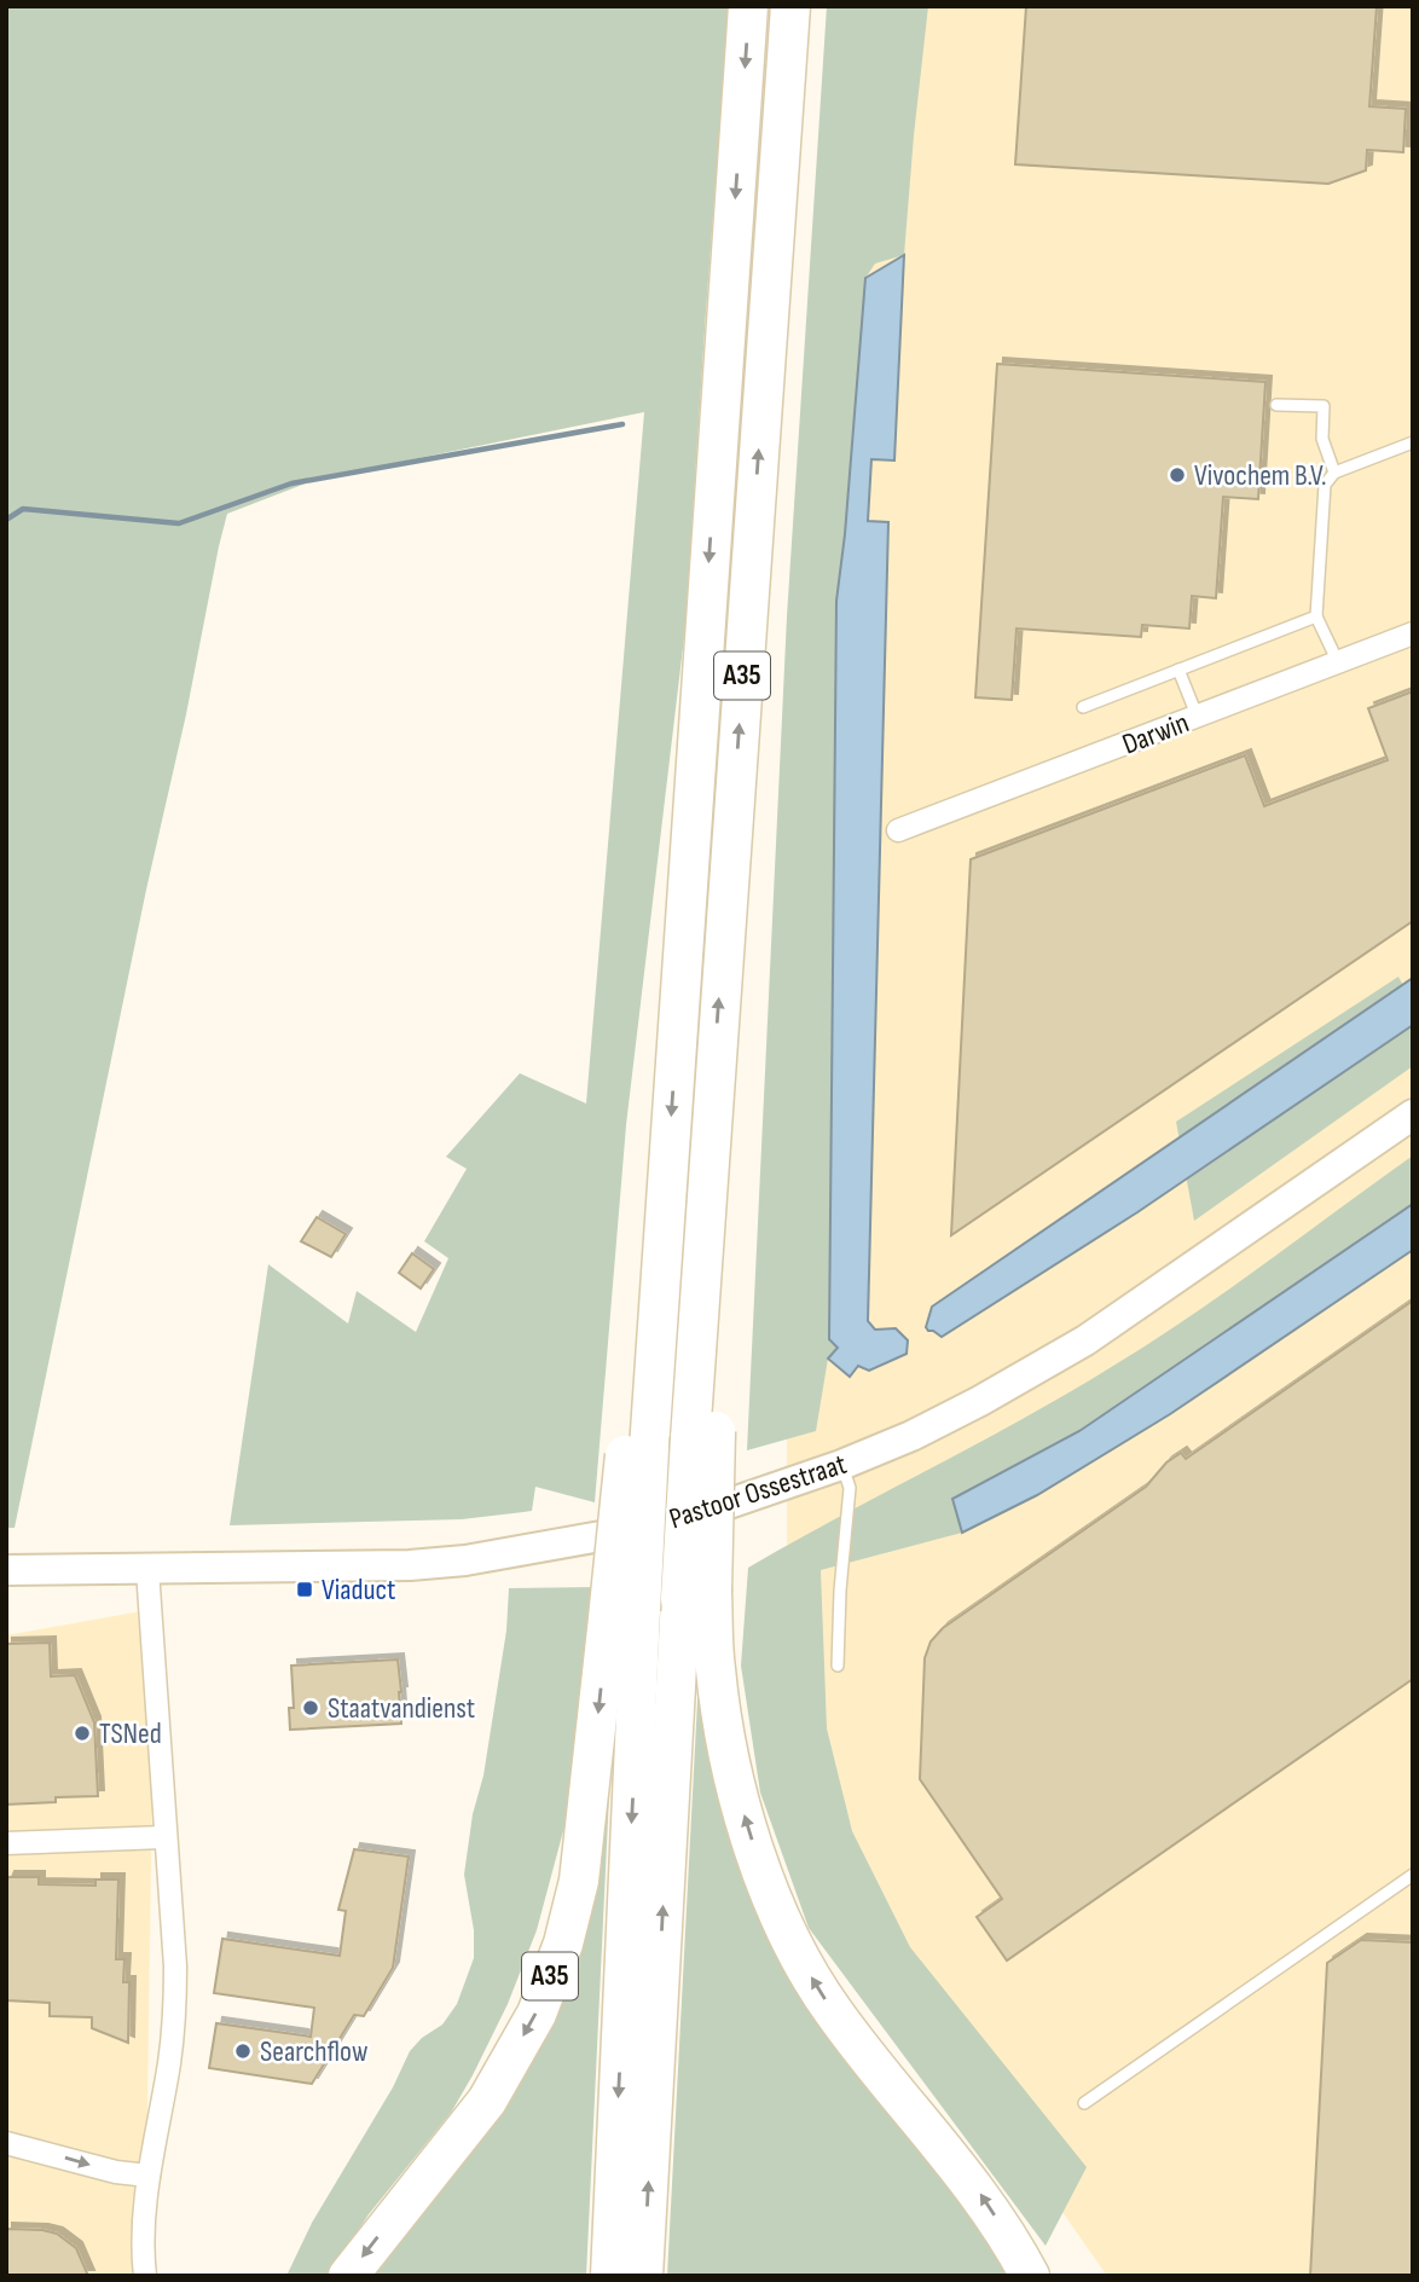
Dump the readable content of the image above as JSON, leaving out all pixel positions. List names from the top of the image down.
{
  "streets": {
    "highway": ["A35"],
    "main road": ["Pastoor Ossestraat"],
    "street": ["Darwin"]
  },
  "places": {
    "other": [
      "Vivochem B.V.",
      "Staatvandienst",
      "TSNed",
      "Searchflow"
    ],
    "transit": ["Viaduct"]
  }
}
